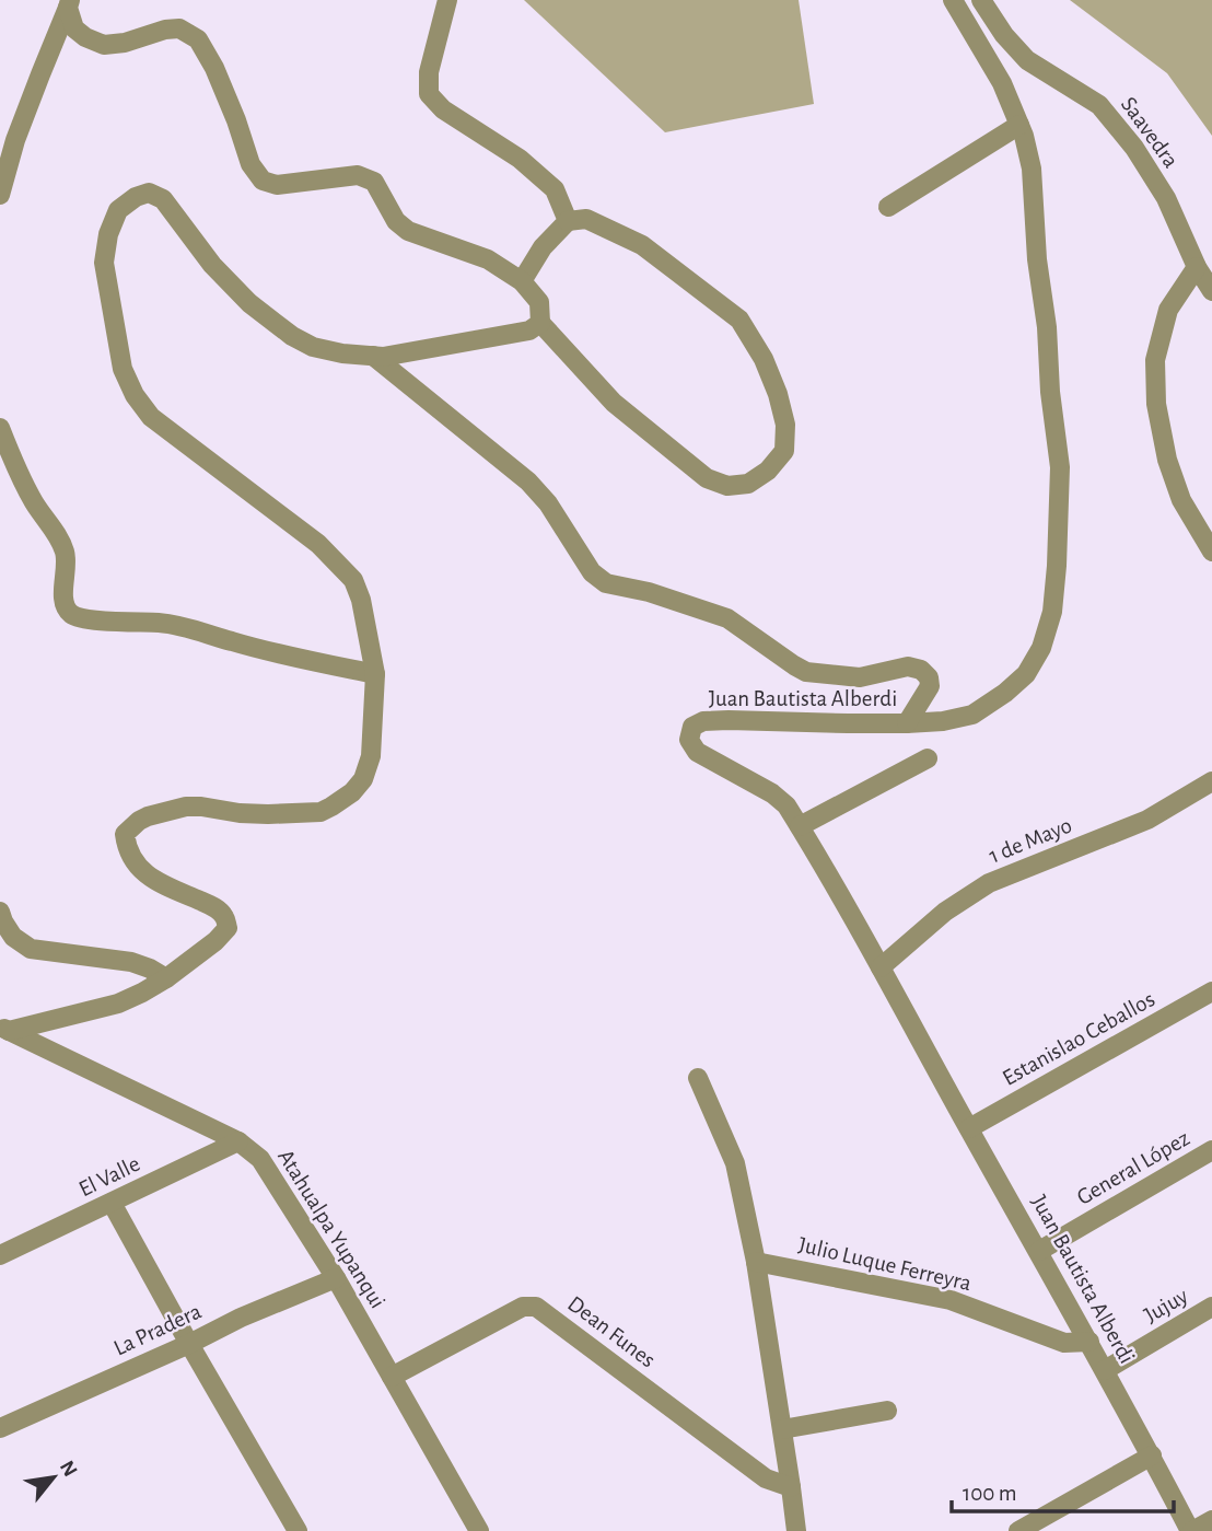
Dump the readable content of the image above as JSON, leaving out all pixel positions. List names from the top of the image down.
{
  "streets": {
    "street": [
      "Saavedra",
      "Juan Bautista Alberdi",
      "1 de Mayo",
      "Estanislao Ceballos",
      "General López",
      "El Valle",
      "Atahualpa Yupanqui",
      "Julio Luque Ferreyra",
      "Jujuy",
      "La Pradera",
      "Dean Funes"
    ]
  },
  "crossings": [
    ["Juan Bautista Alberdi", "1 de Mayo"],
    ["Juan Bautista Alberdi", "Estanislao Ceballos"],
    ["Juan Bautista Alberdi", "General López"],
    ["Juan Bautista Alberdi", "Julio Luque Ferreyra"],
    ["Juan Bautista Alberdi", "Jujuy"],
    ["El Valle", "Atahualpa Yupanqui"],
    ["Atahualpa Yupanqui", "La Pradera"],
    ["Atahualpa Yupanqui", "Dean Funes"]
  ],
  "scale_bar": "100 m",
  "north": "top right"
}
